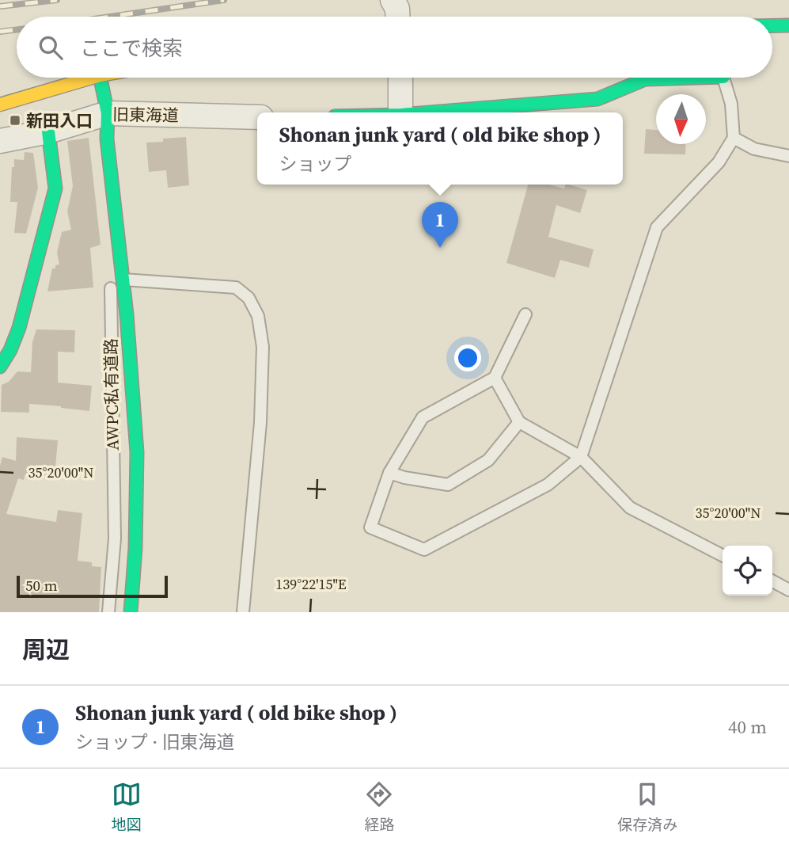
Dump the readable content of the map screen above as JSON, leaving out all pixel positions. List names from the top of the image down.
{
  "streets": {
    "street": ["旧東海道"],
    "lane": ["AWPC私有道路"]
  },
  "places": {
    "transit": ["新田入口"]
  },
  "scale_bar": "50 m",
  "north": "bottom",
  "page": {
    "search": "ここで検索",
    "popup": ["Shonan junk yard ( old bike shop )", "ショップ"],
    "pins": "1",
    "scale": "50 m",
    "heading": "周辺",
    "list": [
      {
        "mark": "1",
        "name": "Shonan junk yard ( old bike shop )",
        "note": "ショップ · 旧東海道",
        "value": "40 m"
      }
    ],
    "nav": ["地図", "経路", "保存済み"]
  },
  "coordinates": ["35°20'00\"N", "139°22'15\"E"]
}
